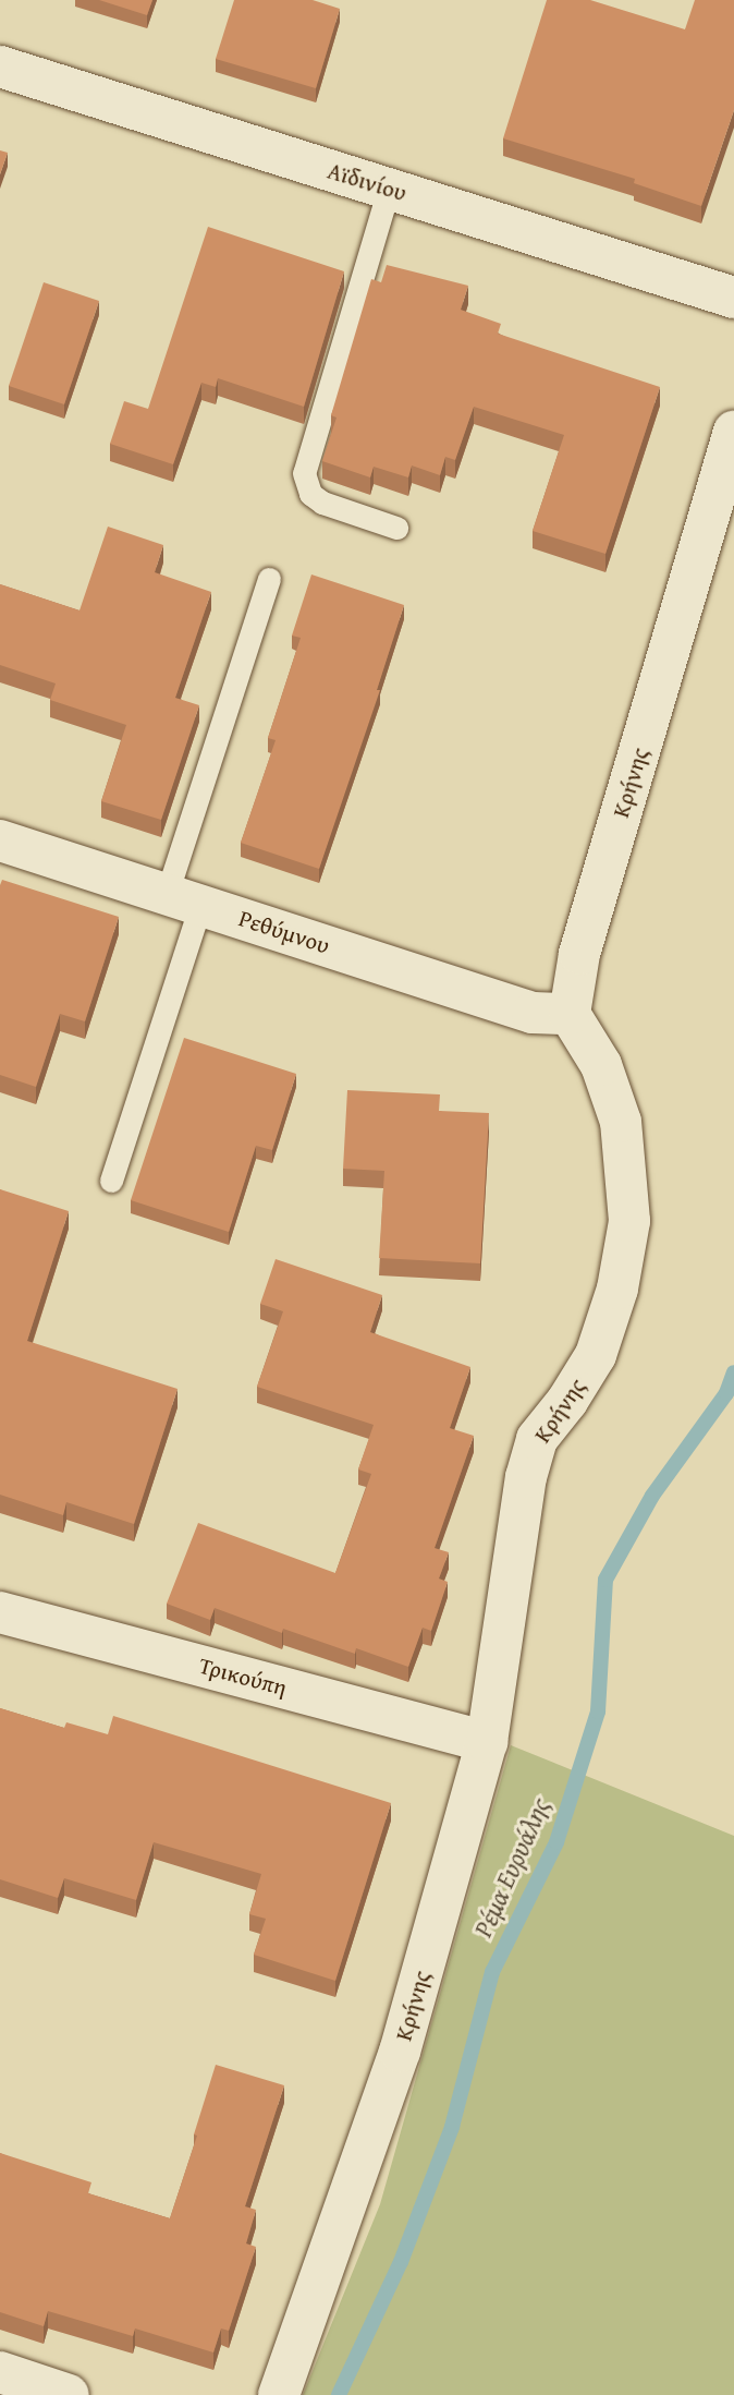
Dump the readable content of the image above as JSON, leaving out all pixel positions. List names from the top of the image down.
{
  "streets": {
    "street": [
      "Αϊδινίου",
      "Κρήνης",
      "Ρεθύμνου",
      "Τρικούπη"
    ]
  },
  "crossings": [
    ["Κρήνης", "Ρεθύμνου"],
    ["Κρήνης", "Τρικούπη"]
  ],
  "water": ["Ρέμα Ευρυάλης"]
}
